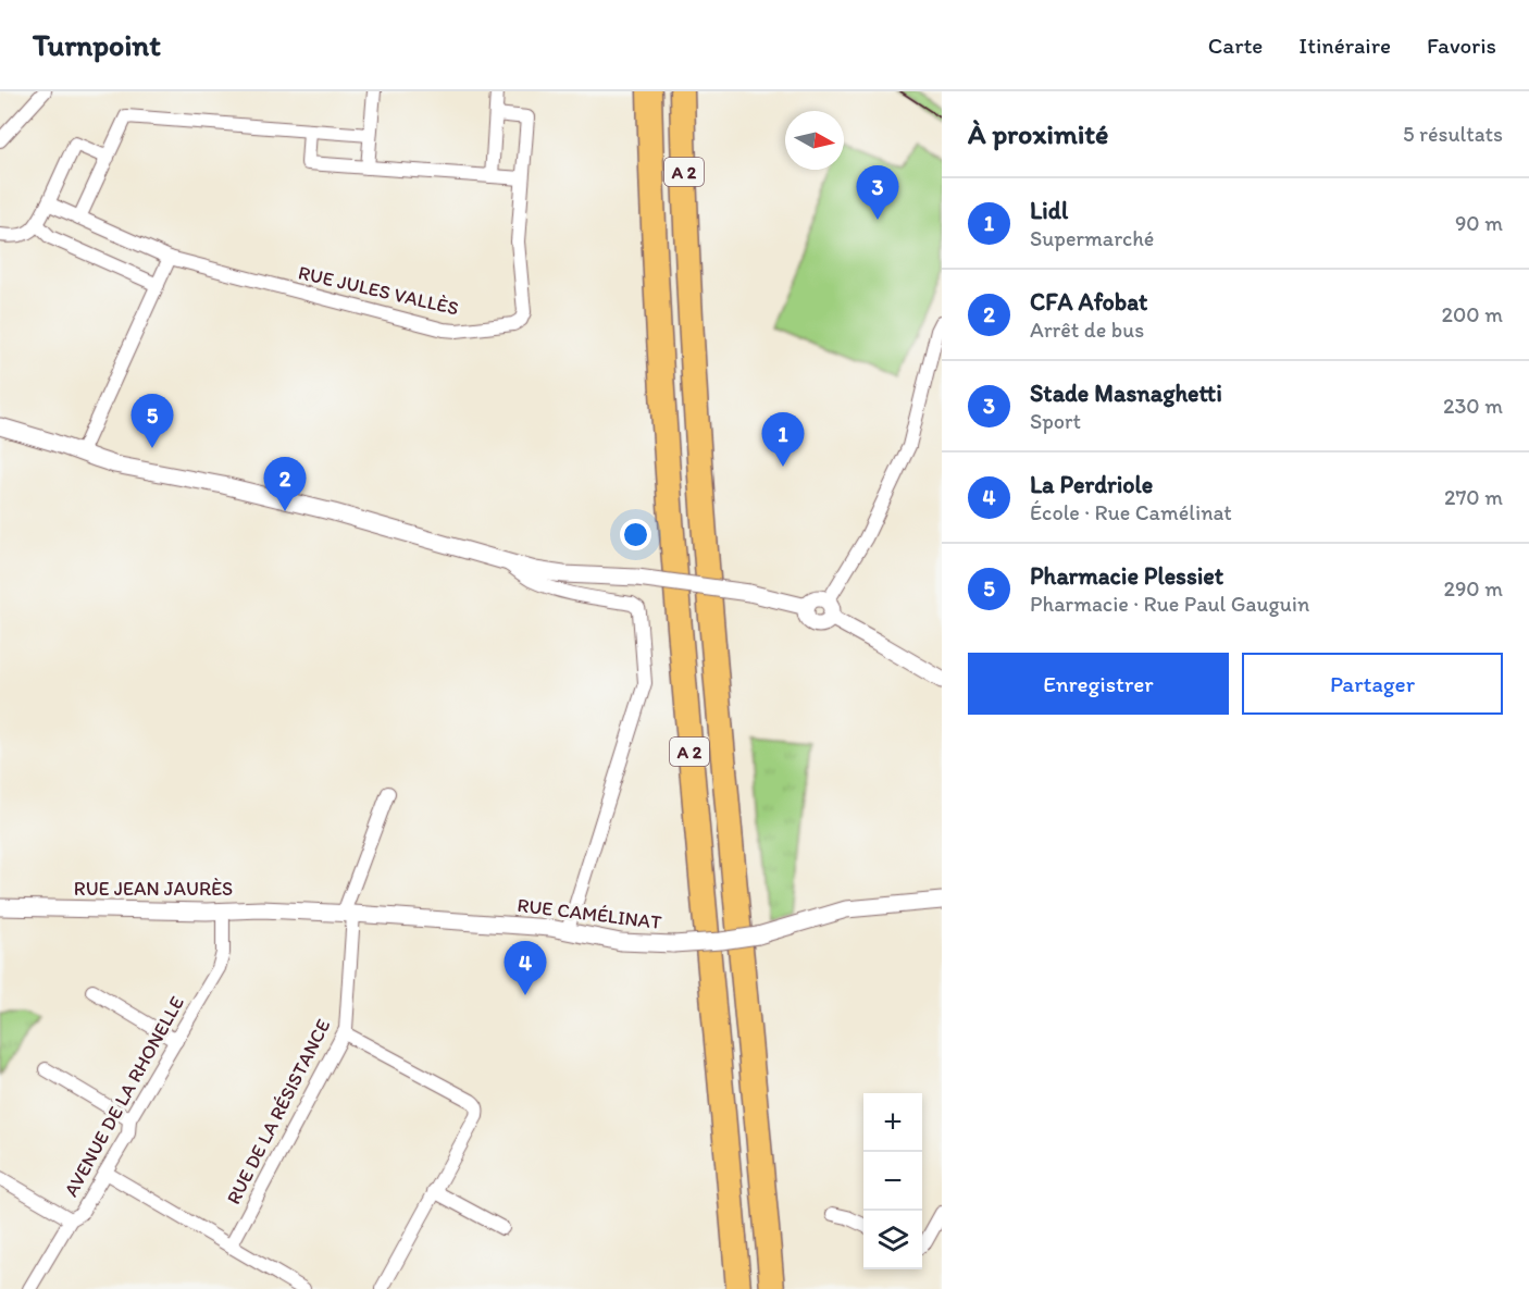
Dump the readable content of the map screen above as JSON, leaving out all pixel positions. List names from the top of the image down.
{
  "streets": {
    "highway": ["A 2"],
    "street": [
      "RUE JULES VALLÈS",
      "RUE JEAN JAURÈS",
      "RUE CAMÉLINAT",
      "AVENUE DE LA RHONELLE",
      "RUE DE LA RÉSISTANCE"
    ]
  },
  "crossings": [
    ["RUE JEAN JAURÈS", "RUE CAMÉLINAT"],
    ["RUE JEAN JAURÈS", "AVENUE DE LA RHONELLE"],
    ["RUE CAMÉLINAT", "RUE DE LA RÉSISTANCE"]
  ],
  "north": "right",
  "page": {
    "header": "Turnpoint",
    "nav": ["Carte", "Itinéraire", "Favoris"],
    "heading": ["À proximité", "5 résultats"],
    "pins": [
      "3",
      "5",
      "1",
      "2",
      "4"
    ],
    "list": [
      {
        "mark": "1",
        "name": "Lidl",
        "note": "Supermarché",
        "value": "90 m"
      },
      {
        "mark": "2",
        "name": "CFA Afobat",
        "note": "Arrêt de bus",
        "value": "200 m"
      },
      {
        "mark": "3",
        "name": "Stade Masnaghetti",
        "note": "Sport",
        "value": "230 m"
      },
      {
        "mark": "4",
        "name": "La Perdriole",
        "note": "École · Rue Camélinat",
        "value": "270 m"
      },
      {
        "mark": "5",
        "name": "Pharmacie Plessiet",
        "note": "Pharmacie · Rue Paul Gauguin",
        "value": "290 m"
      }
    ],
    "buttons": ["Enregistrer", "Partager"],
    "map_buttons": ["+", "−"]
  }
}
